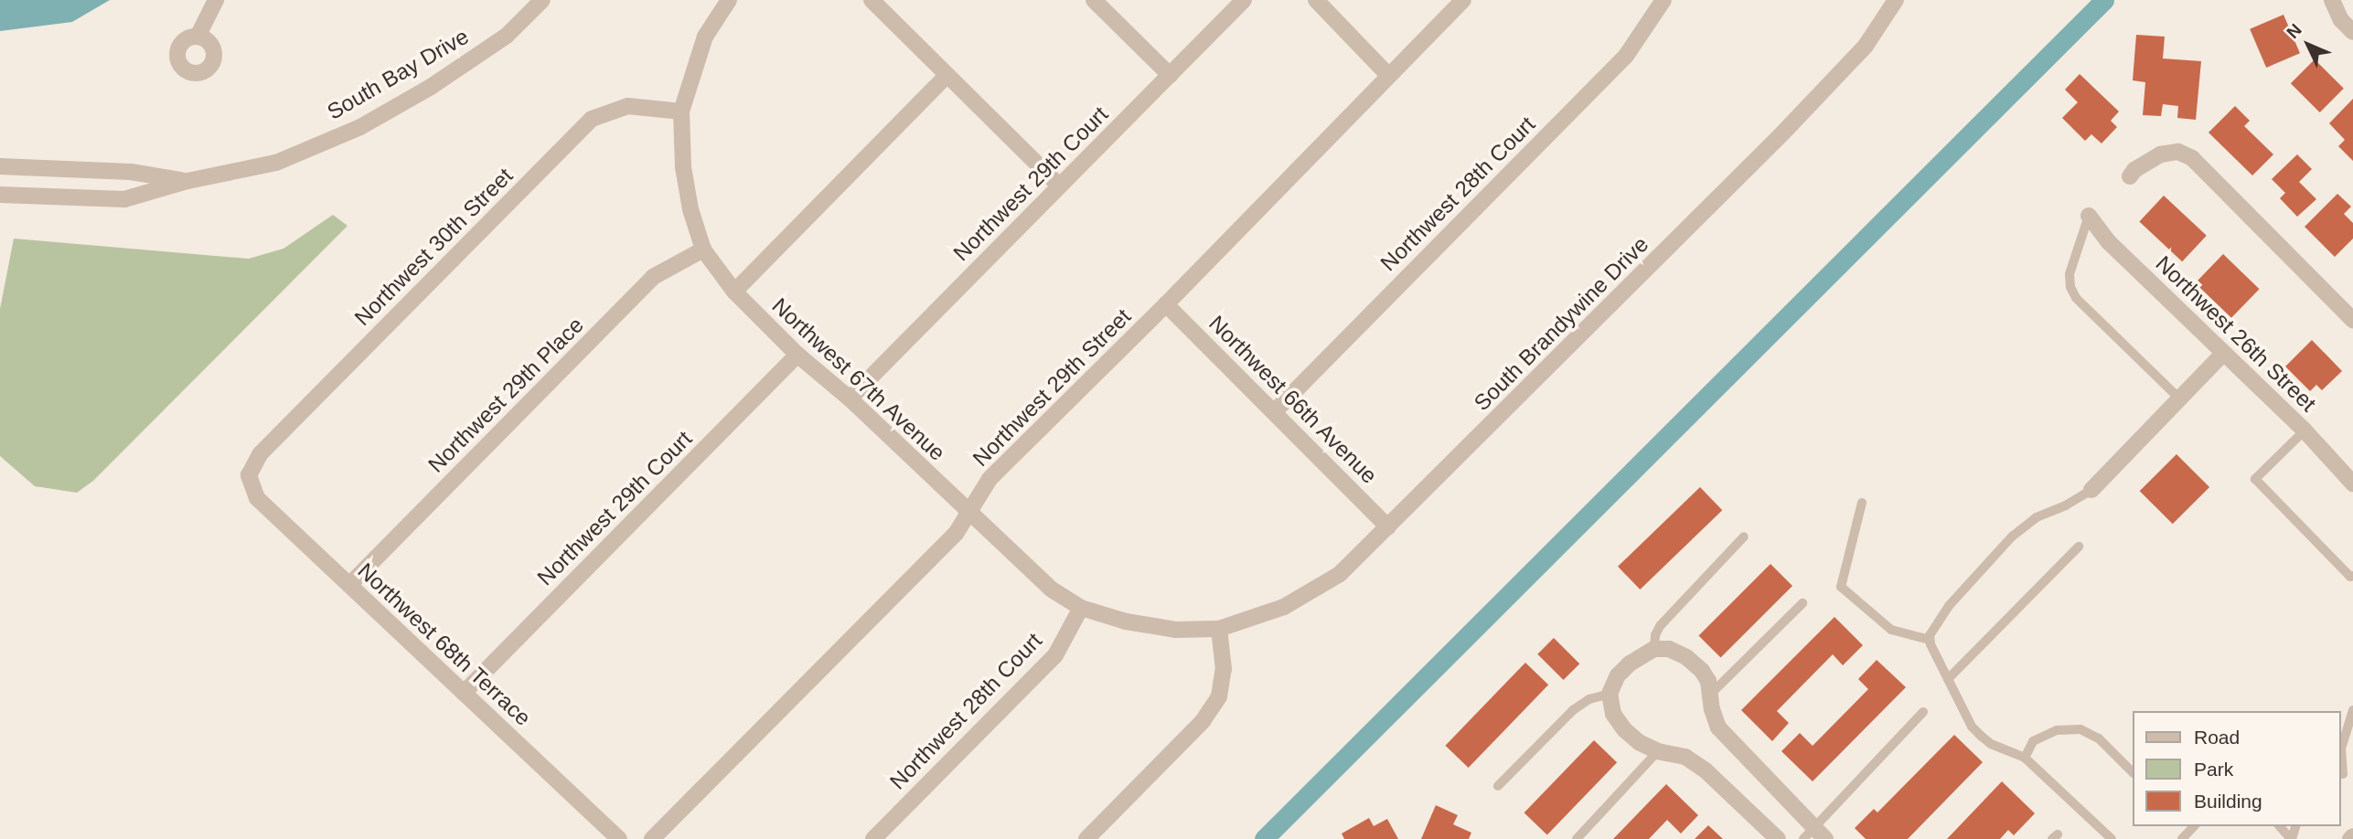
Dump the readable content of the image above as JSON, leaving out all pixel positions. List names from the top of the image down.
{
  "streets": {
    "street": [
      "South Bay Drive",
      "Northwest 29th Court",
      "Northwest 28th Court",
      "Northwest 30th Street",
      "South Brandywine Drive",
      "Northwest 26th Street",
      "Northwest 67th Avenue",
      "Northwest 29th Street",
      "Northwest 29th Place",
      "Northwest 66th Avenue",
      "Northwest 68th Terrace"
    ]
  },
  "crossings": [
    ["Northwest 29th Court", "Northwest 67th Avenue"],
    ["Northwest 29th Court", "Northwest 68th Terrace"],
    ["Northwest 28th Court", "Northwest 67th Avenue"],
    ["Northwest 28th Court", "Northwest 66th Avenue"],
    ["Northwest 30th Street", "Northwest 67th Avenue"],
    ["Northwest 30th Street", "Northwest 68th Terrace"],
    ["South Brandywine Drive", "Northwest 67th Avenue"],
    ["South Brandywine Drive", "Northwest 66th Avenue"],
    ["Northwest 67th Avenue", "Northwest 29th Street"],
    ["Northwest 67th Avenue", "Northwest 29th Place"],
    ["Northwest 29th Street", "Northwest 66th Avenue"],
    ["Northwest 29th Place", "Northwest 68th Terrace"]
  ],
  "legend": ["Road", "Park", "Building"],
  "north": "top left"
}
